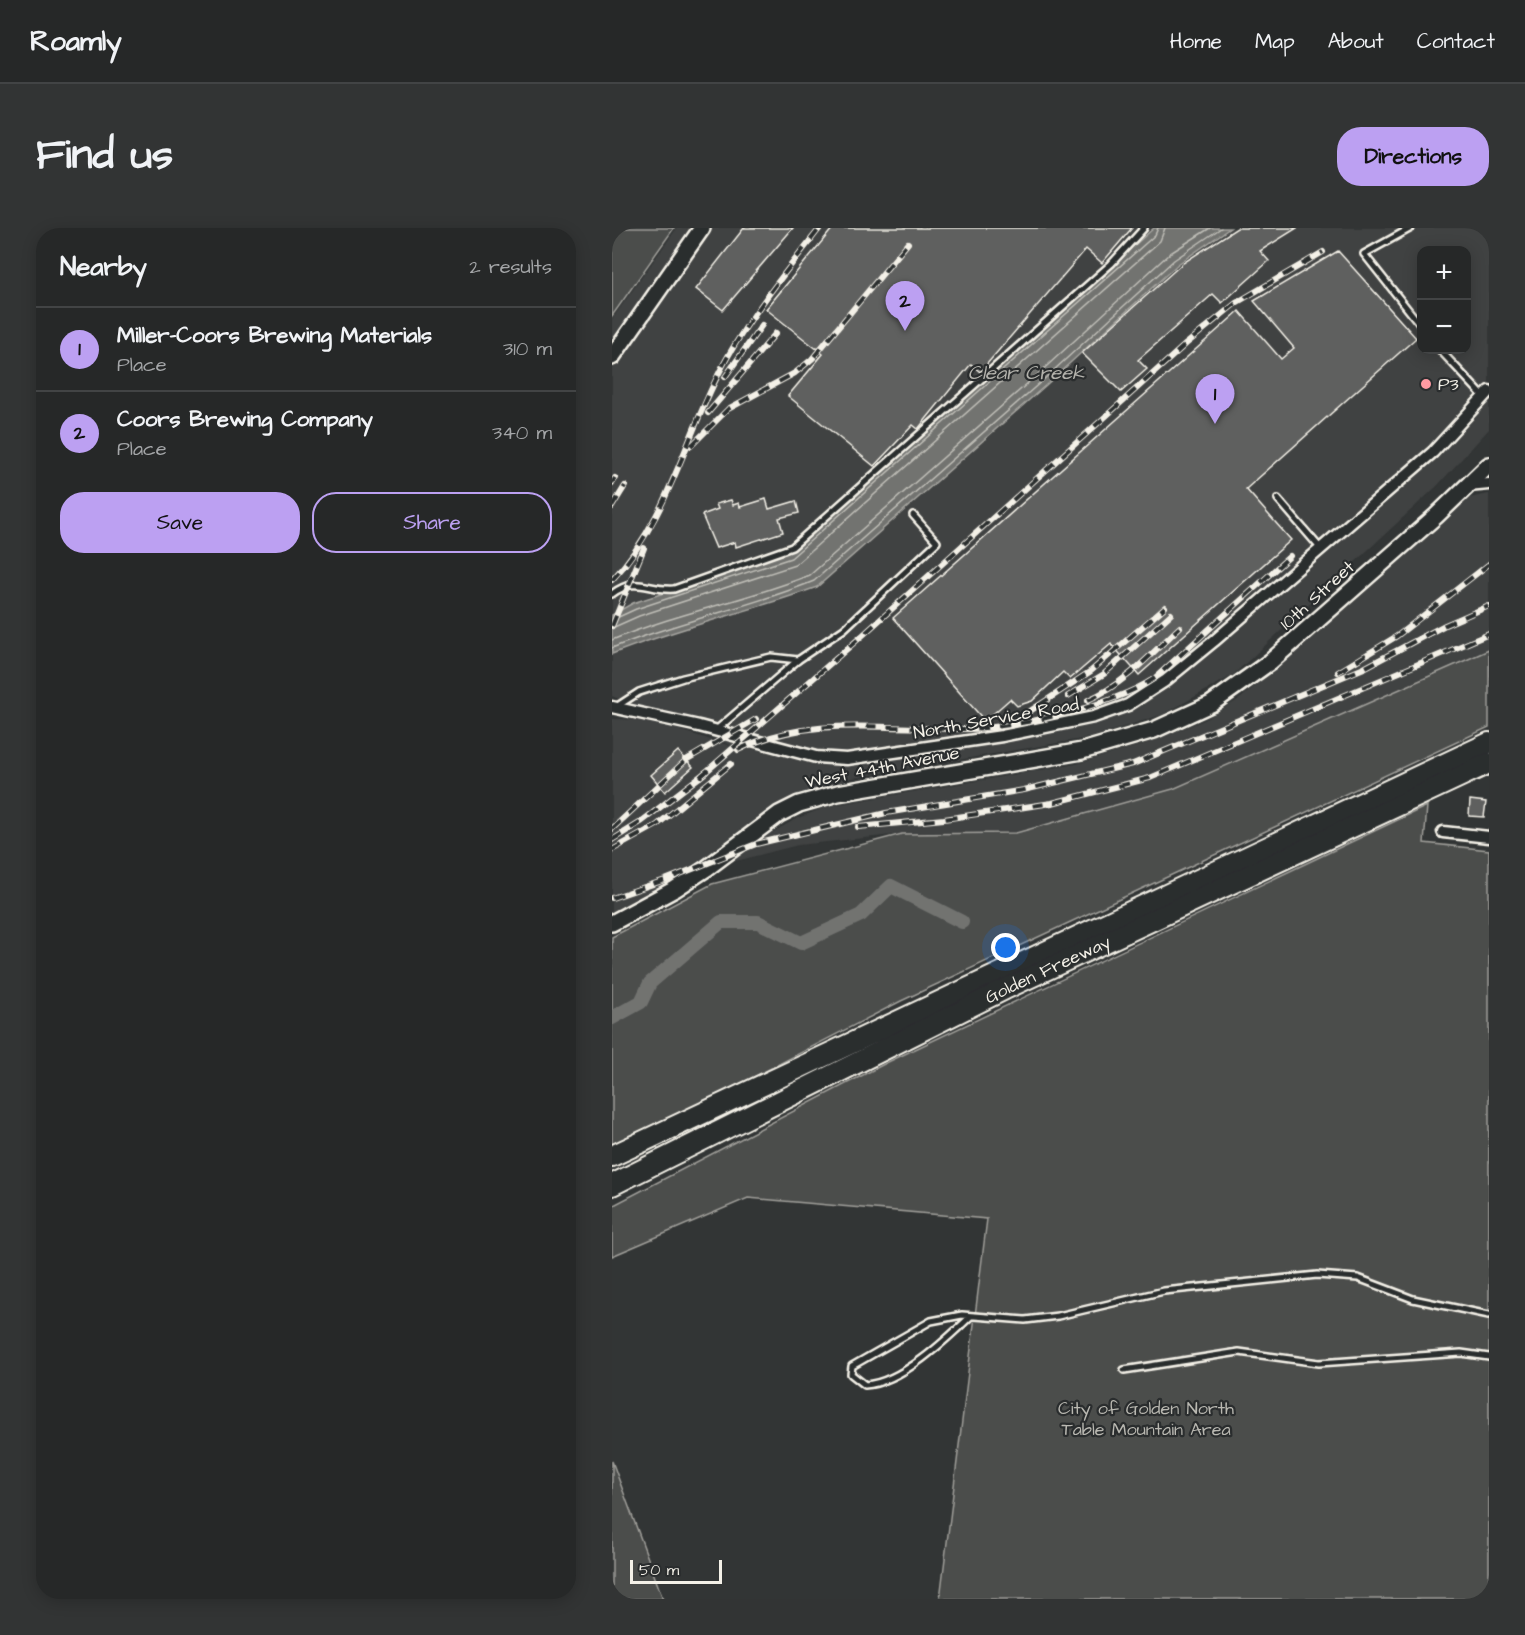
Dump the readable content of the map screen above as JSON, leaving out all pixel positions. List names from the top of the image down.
{
  "streets": {
    "highway": ["Golden Freeway"],
    "street": ["10th Street", "North Service Road", "West 44th Avenue"]
  },
  "crossings": [
    ["10th Street", "West 44th Avenue"]
  ],
  "water": ["Clear Creek"],
  "parks": ["City of Golden North Table Mountain Area"],
  "places": ["P3"],
  "scale_bar": "50 m",
  "page": {
    "header": "Roamly",
    "nav": [
      "Home",
      "Map",
      "About",
      "Contact"
    ],
    "title": "Find us",
    "buttons": [
      "Directions",
      ["Save", "Share"]
    ],
    "heading": ["Nearby", "2 results"],
    "map_buttons": ["+", "−"],
    "pins": ["2", "1"],
    "list": [
      {
        "mark": "1",
        "name": "Miller-Coors Brewing Materials",
        "note": "Place",
        "value": "310 m"
      },
      {
        "mark": "2",
        "name": "Coors Brewing Company",
        "note": "Place",
        "value": "340 m"
      }
    ],
    "scale": "50 m"
  }
}
